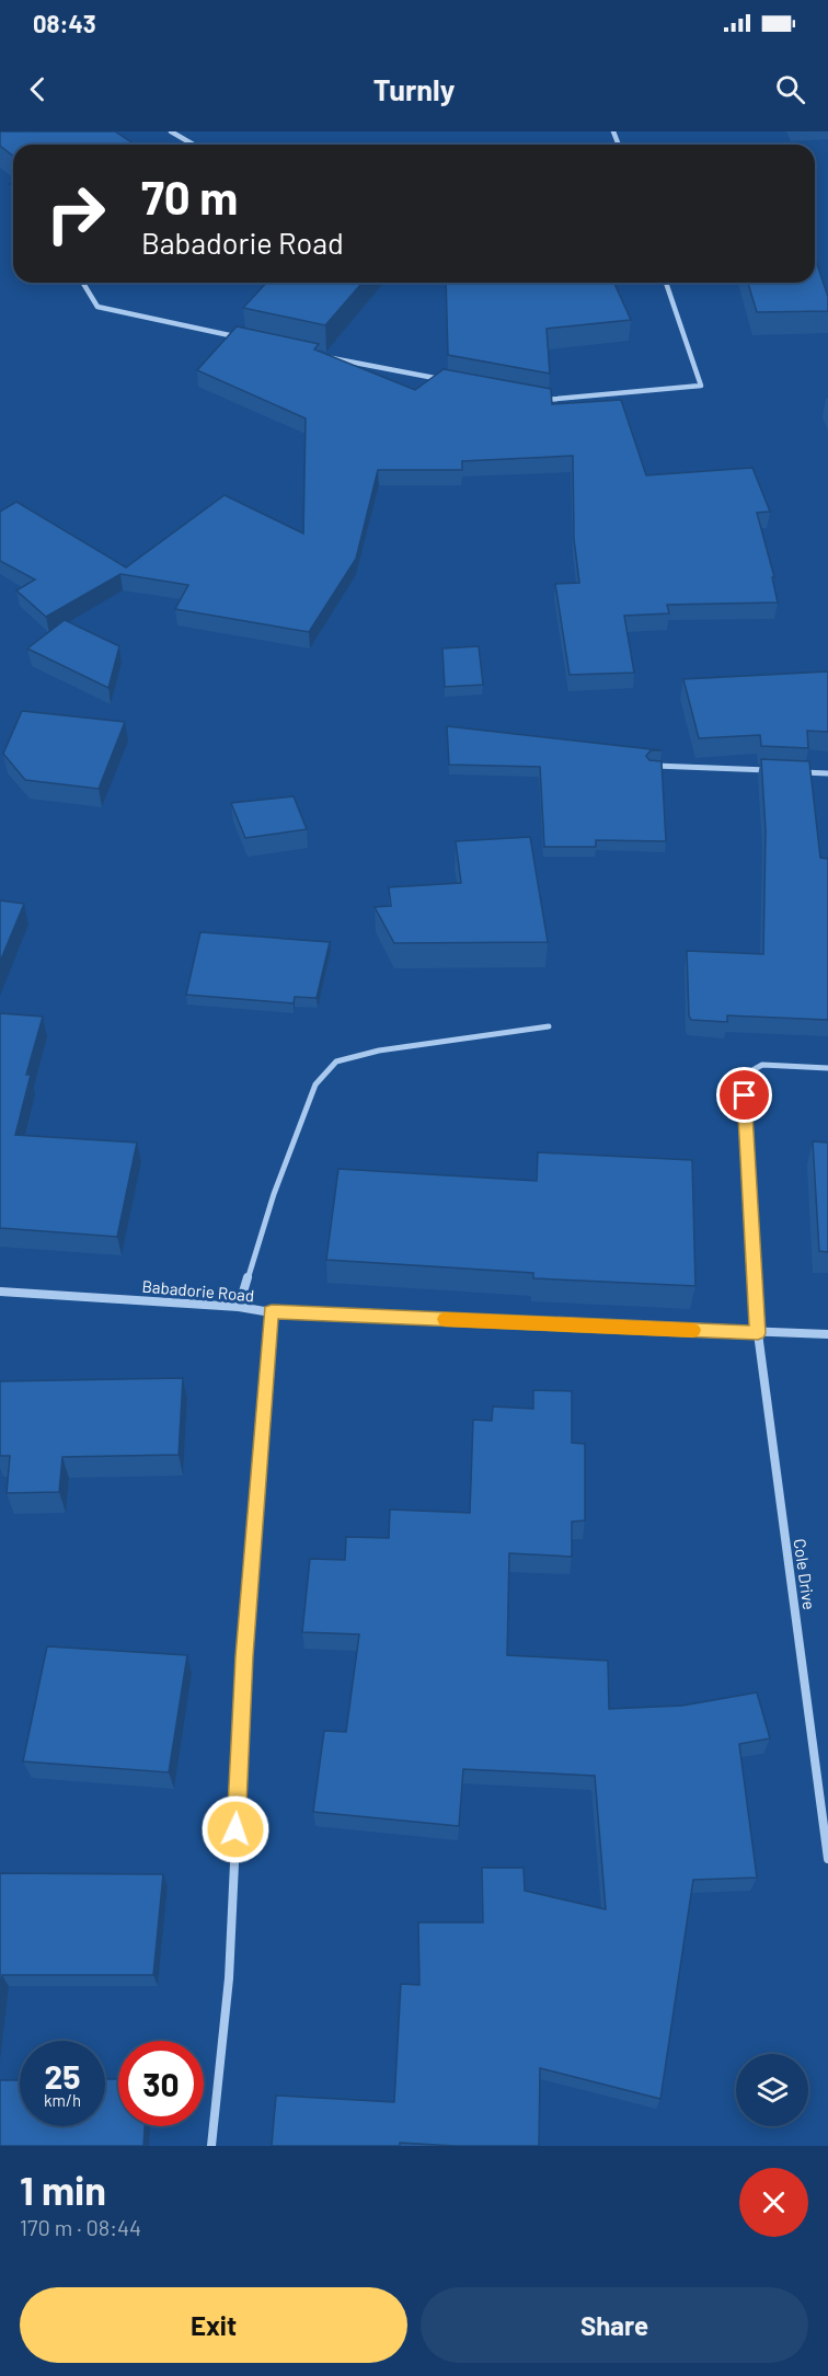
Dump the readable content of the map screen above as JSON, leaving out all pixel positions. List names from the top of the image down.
{
  "streets": {
    "street": ["Babadorie Road", "Cole Drive"]
  },
  "crossings": [
    ["Babadorie Road", "Cole Drive"]
  ],
  "page": {
    "status": "08:43",
    "header": "Turnly",
    "turn": ["70 m", "Babadorie Road"],
    "speed": "25 km/h",
    "limit": "30",
    "heading": ["1 min", "170 m · 08:44"],
    "buttons": ["Exit", "Share"]
  }
}
